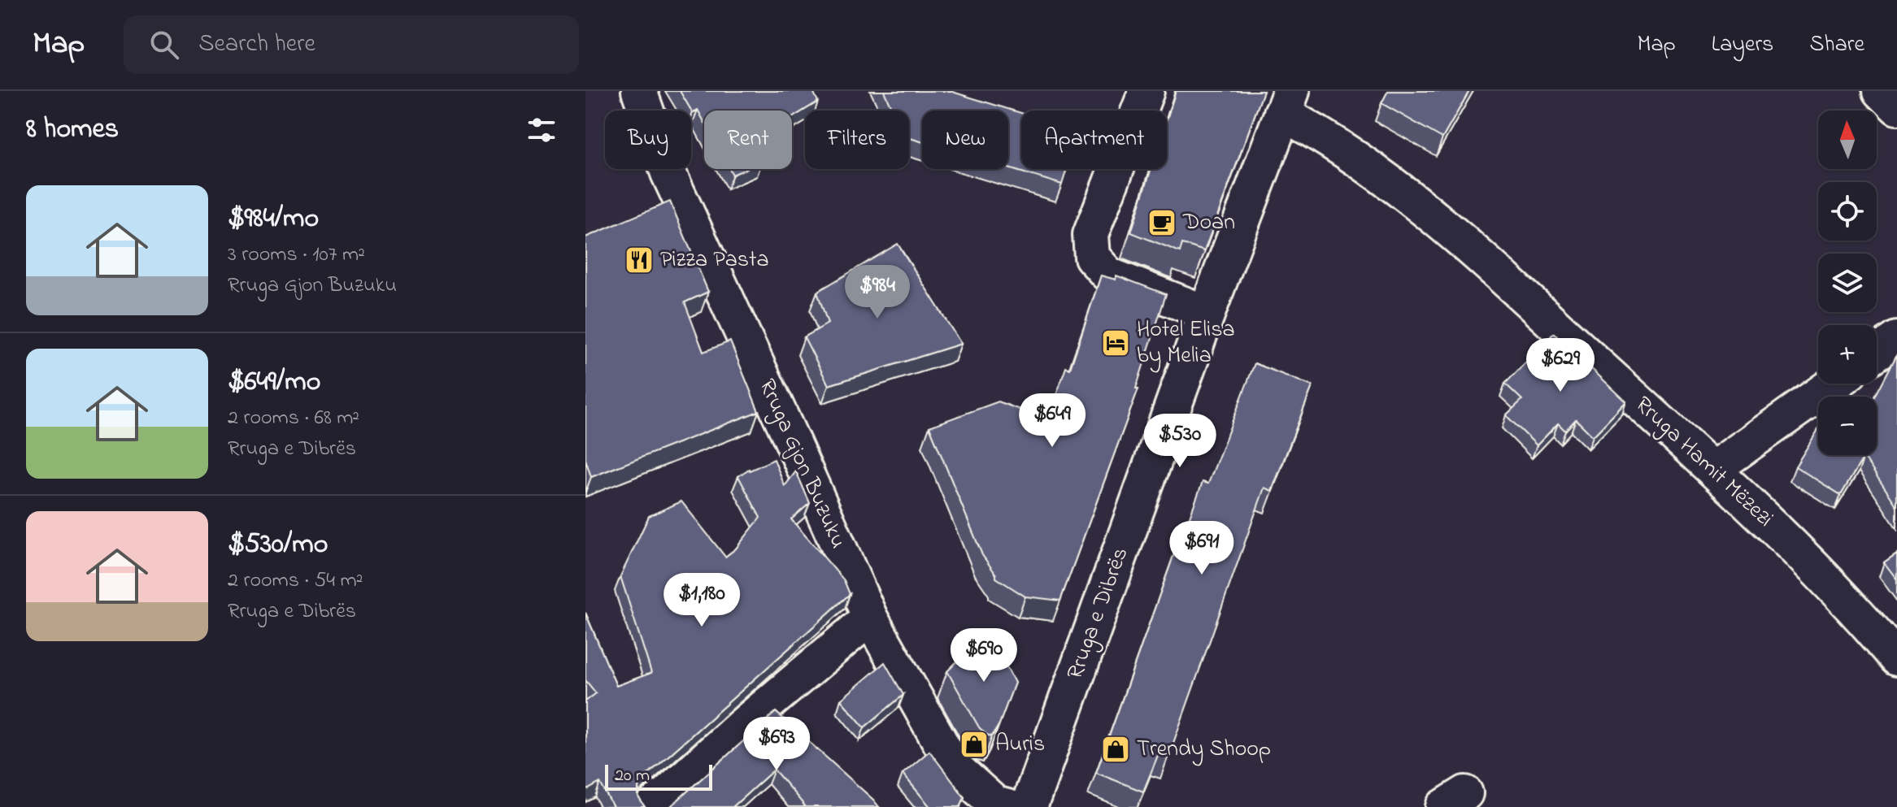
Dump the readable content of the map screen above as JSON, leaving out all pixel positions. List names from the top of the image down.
{
  "streets": {
    "main road": ["Rruga e Dibrës"],
    "street": ["Rruga Hamit Mëzezi", "Rruga Gjon Buzuku"]
  },
  "crossings": [
    ["Rruga Hamit Mëzezi", "Rruga e Dibrës"]
  ],
  "places": {
    "cafe": ["Doan"],
    "restaurant": ["Pizza Pasta"],
    "hotel": ["Hotel Elisa by Melia"],
    "shop": ["Auris", "Trendy Shoop"]
  },
  "scale_bar": "20 m",
  "north": "top",
  "page": {
    "header": "Map",
    "search": "Search here",
    "nav": ["Map", "Layers", "Share"],
    "heading": "8 homes",
    "map_buttons": ["+", "−"],
    "chip": [
      "Buy",
      "Rent",
      "Filters",
      "New",
      "Apartment"
    ],
    "list": [
      {
        "name": "$984/mo",
        "note": "3 rooms · 107 m² · Rruga Gjon Buzuku"
      },
      {
        "name": "$649/mo",
        "note": "2 rooms · 68 m² · Rruga e Dibrës"
      },
      {
        "name": "$530/mo",
        "note": "2 rooms · 54 m² · Rruga e Dibrës"
      }
    ],
    "price": [
      "$984",
      "$629",
      "$649",
      "$530",
      "$691",
      "$1,180",
      "$690",
      "$693"
    ],
    "scale": "20 m"
  }
}
